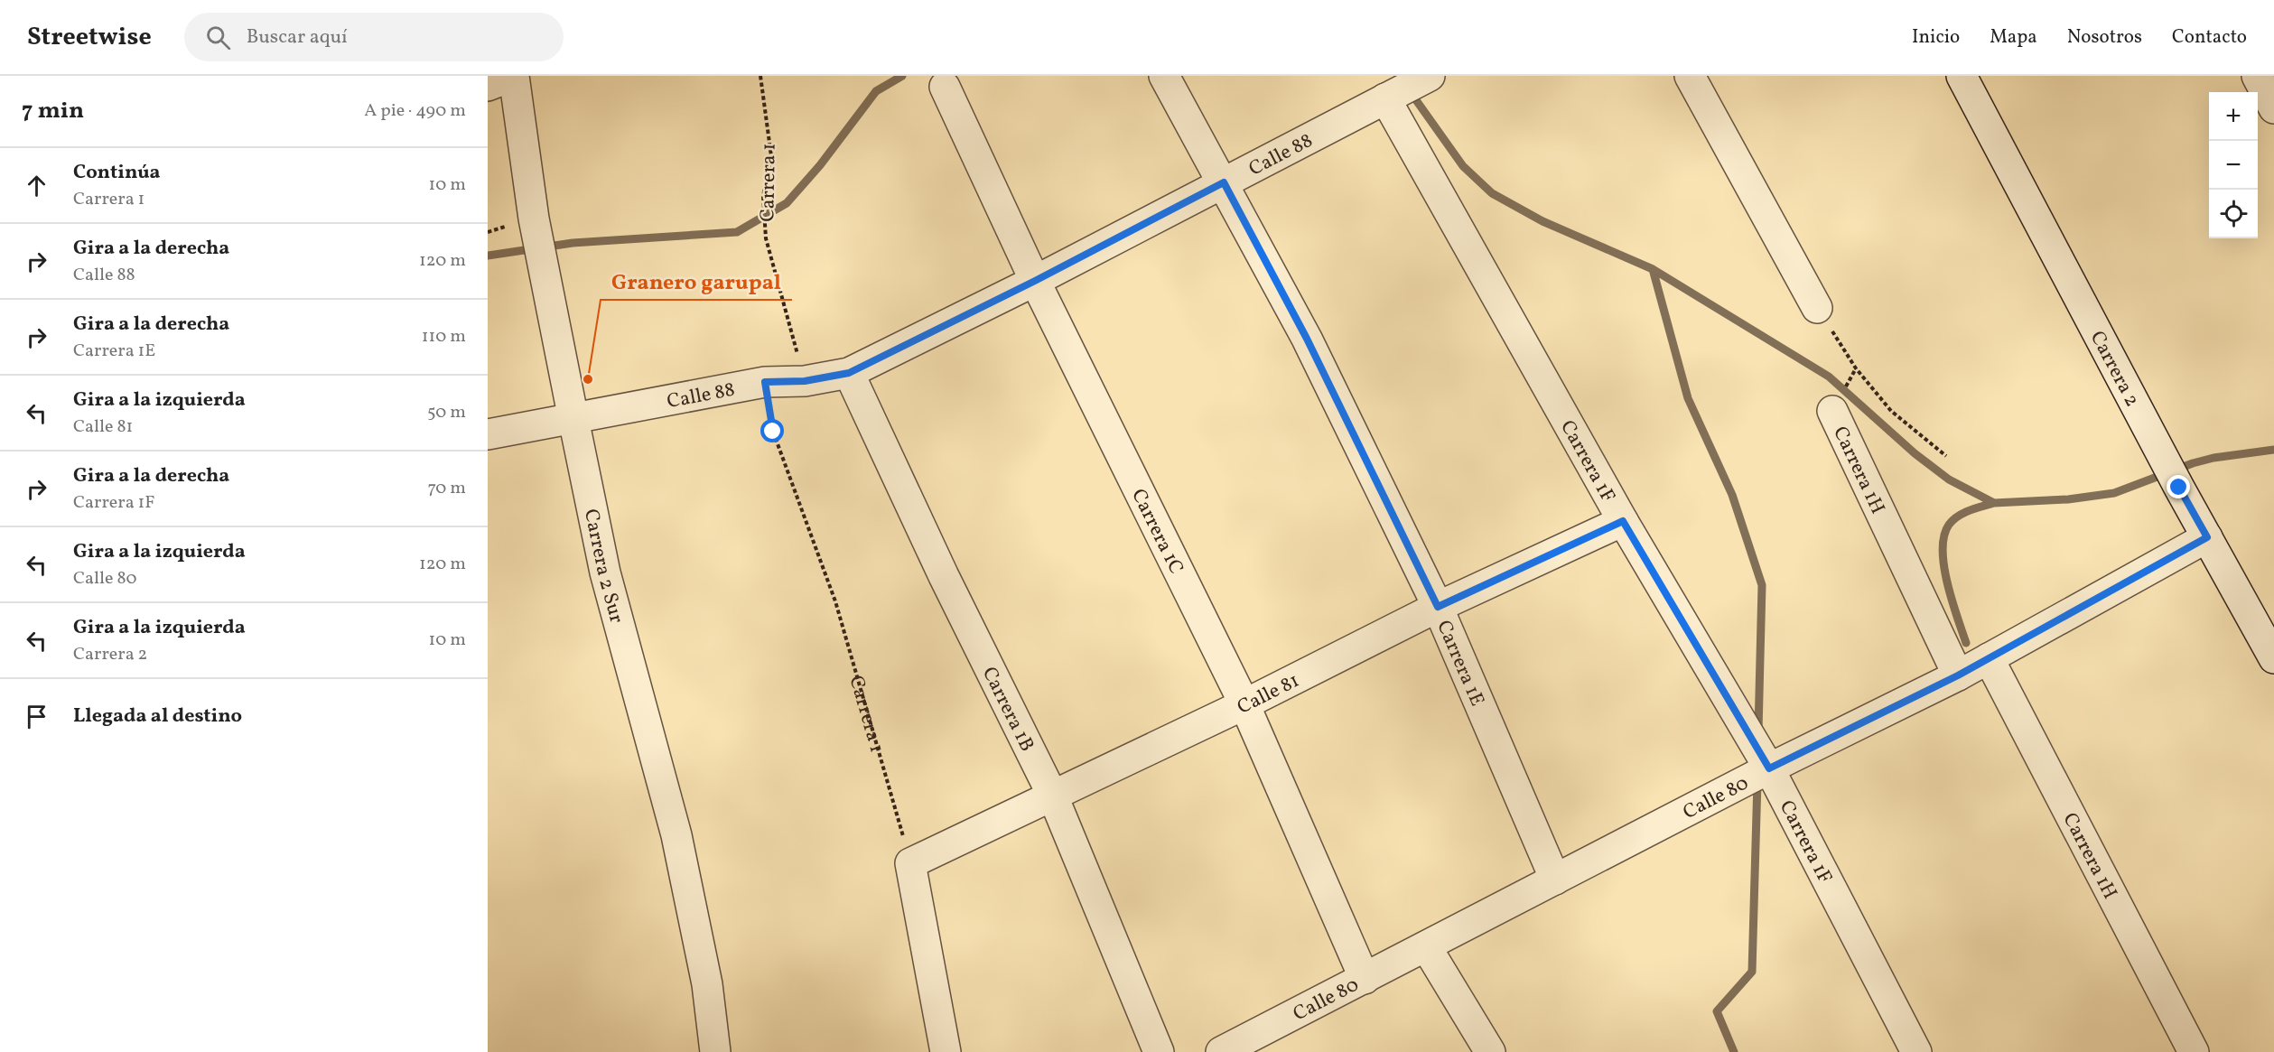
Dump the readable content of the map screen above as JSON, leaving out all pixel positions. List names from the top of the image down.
{
  "streets": {
    "street": [
      "Calle 88",
      "Carrera 2",
      "Carrera 1F",
      "Carrera 1H",
      "Carrera 1C",
      "Carrera 2 Sur",
      "Carrera 1E",
      "Calle 81",
      "Carrera 1B",
      "Calle 80"
    ],
    "path": ["Carrera 1"]
  },
  "crossings": [
    ["Calle 88", "Carrera 1"],
    ["Calle 88", "Carrera 1F"],
    ["Calle 88", "Carrera 1C"],
    ["Calle 88", "Carrera 2 Sur"],
    ["Calle 88", "Carrera 1E"],
    ["Calle 88", "Carrera 1B"],
    ["Carrera 1", "Calle 81"],
    ["Carrera 2", "Calle 80"],
    ["Carrera 1F", "Calle 81"],
    ["Carrera 1F", "Calle 80"],
    ["Carrera 1H", "Calle 80"],
    ["Carrera 1C", "Calle 81"],
    ["Carrera 1C", "Calle 80"],
    ["Carrera 1E", "Calle 81"],
    ["Carrera 1E", "Calle 80"],
    ["Calle 81", "Carrera 1B"]
  ],
  "places": ["Granero garupal"],
  "page": {
    "header": "Streetwise",
    "search": "Buscar aquí",
    "nav": [
      "Inicio",
      "Mapa",
      "Nosotros",
      "Contacto"
    ],
    "heading": ["7 min", "A pie · 490 m"],
    "map_buttons": ["+", "−"],
    "list": [
      ["Continúa", "Carrera 1", "10 m"],
      ["Gira a la derecha", "Calle 88", "120 m"],
      ["Gira a la derecha", "Carrera 1E", "110 m"],
      ["Gira a la izquierda", "Calle 81", "50 m"],
      ["Gira a la derecha", "Carrera 1F", "70 m"],
      ["Gira a la izquierda", "Calle 80", "120 m"],
      ["Gira a la izquierda", "Carrera 2", "10 m"],
      "Llegada al destino"
    ]
  }
}
